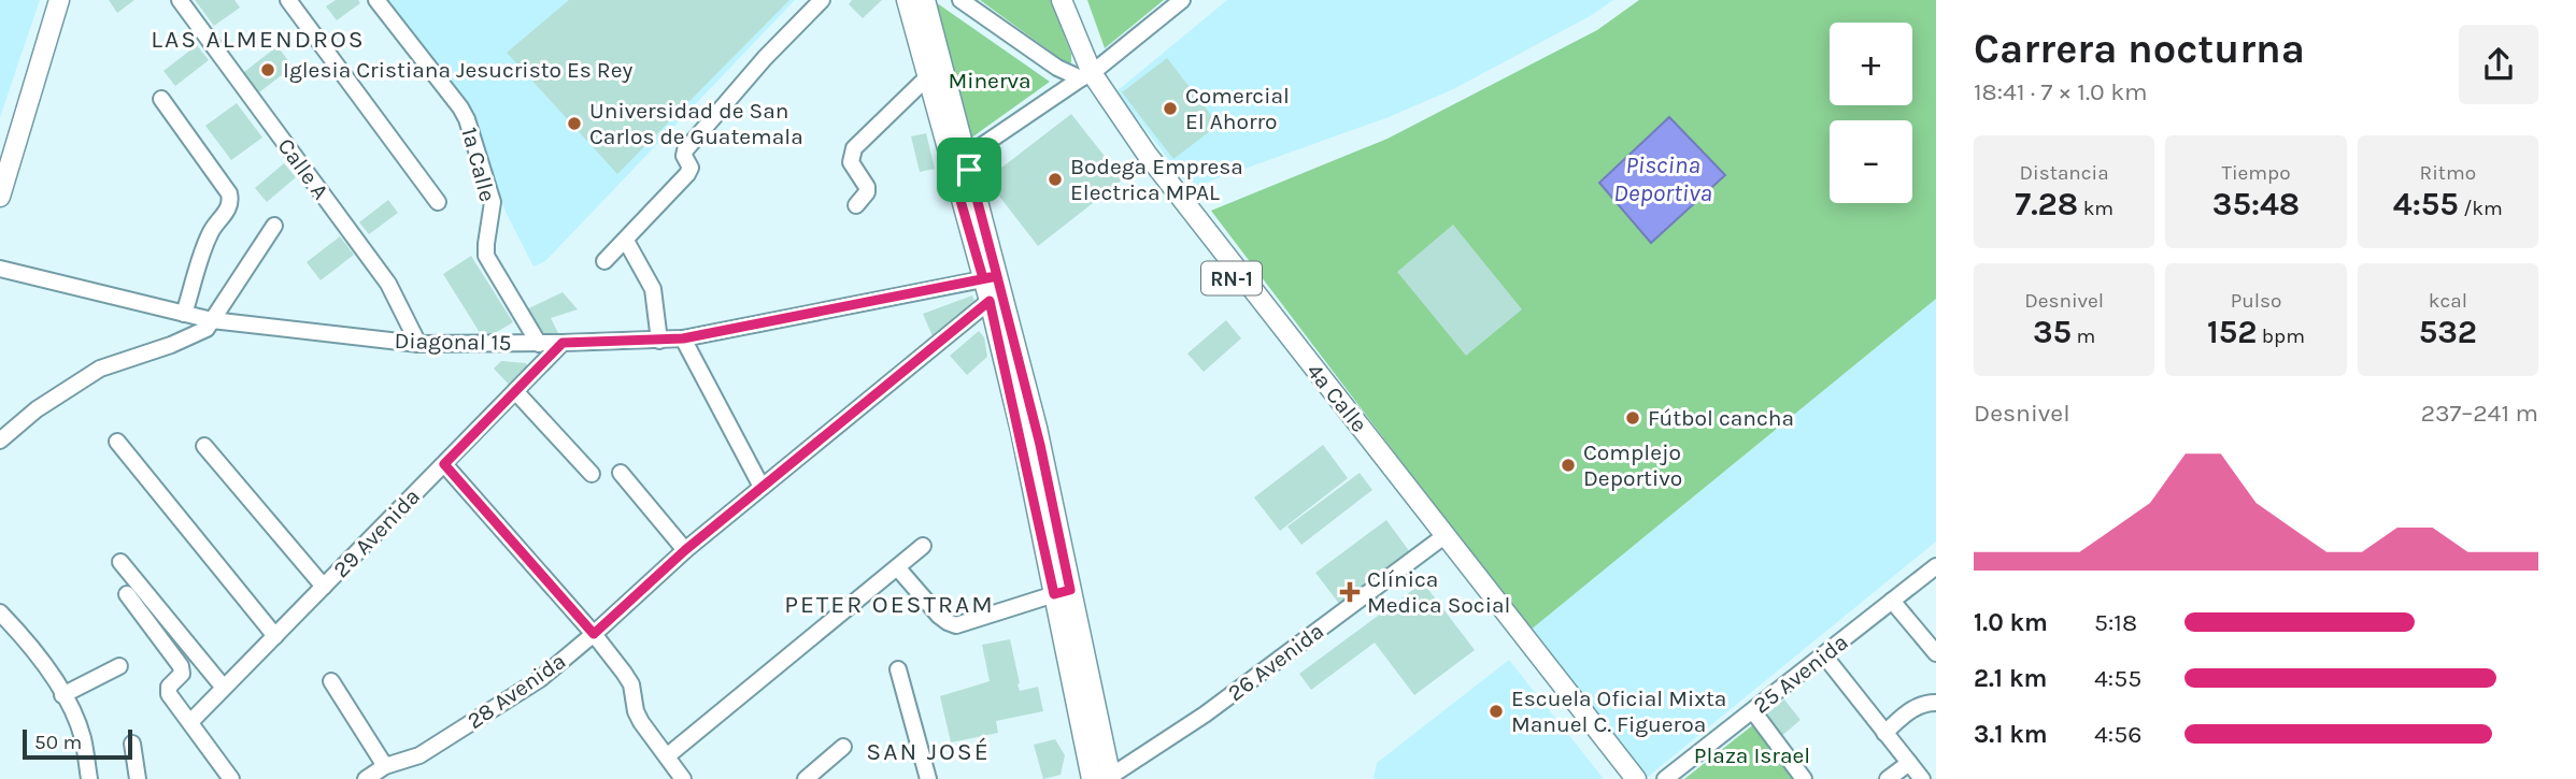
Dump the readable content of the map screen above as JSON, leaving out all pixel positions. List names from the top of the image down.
{
  "streets": {
    "main road": ["RN-1", "4a Calle"],
    "street": [
      "1a Calle",
      "Calle A",
      "Diagonal 15",
      "29 Avenida",
      "26 Avenida",
      "25 Avenida",
      "28 Avenida"
    ]
  },
  "crossings": [
    ["1a Calle", "Diagonal 15"],
    ["Calle A", "Diagonal 15"],
    ["Diagonal 15", "29 Avenida"],
    ["4a Calle", "26 Avenida"]
  ],
  "districts": ["LAS ALMENDROS", "PETER OESTRAM", "SAN JOSÉ"],
  "water": ["Piscina Deportiva"],
  "parks": ["Minerva", "Plaza Israel"],
  "places": {
    "other": [
      "Iglesia Cristiana Jesucristo Es Rey",
      "Comercial El Ahorro",
      "Universidad de San Carlos de Guatemala",
      "Bodega Empresa Electrica MPAL",
      "Fútbol cancha",
      "Complejo Deportivo",
      "Escuela Oficial Mixta Manuel C. Figueroa"
    ],
    "health": ["Clínica Medica Social"]
  },
  "scale_bar": "50 m",
  "page": {
    "heading": ["Carrera nocturna", "18:41 · 7 × 1.0 km"],
    "map_buttons": ["+", "−"],
    "stats": [
      ["Distancia", "7.28 km"],
      ["Tiempo", "35:48"],
      ["Ritmo", "4:55 /km"],
      ["Desnivel", "35 m"],
      ["Pulso", "152 bpm"],
      ["kcal", "532"]
    ],
    "chart": ["Desnivel", "237–241 m"],
    "list": [
      {
        "name": "1.0 km",
        "note": "5:18"
      },
      {
        "name": "2.1 km",
        "note": "4:55"
      },
      {
        "name": "3.1 km",
        "note": "4:56"
      }
    ],
    "scale": "50 m"
  }
}
